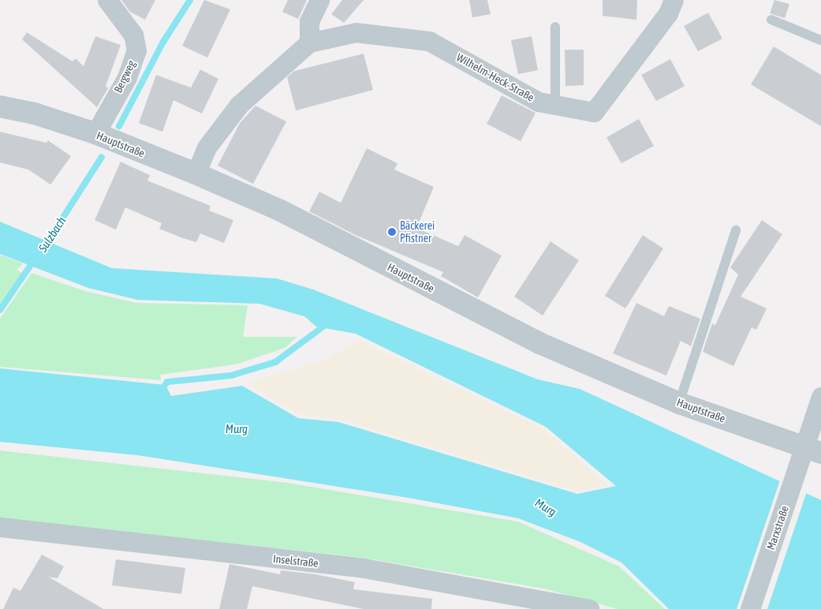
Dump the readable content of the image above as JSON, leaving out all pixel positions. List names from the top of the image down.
{
  "streets": {
    "street": [
      "Bergweg",
      "Wilhelm-Heck-Straße",
      "Hauptstraße",
      "Marxstraße",
      "Inselstraße"
    ]
  },
  "crossings": [
    ["Bergweg", "Hauptstraße"],
    ["Wilhelm-Heck-Straße", "Hauptstraße"],
    ["Hauptstraße", "Marxstraße"]
  ],
  "water": ["Sulzbach", "Murg"],
  "places": ["Bäckerei Pfistner"]
}
